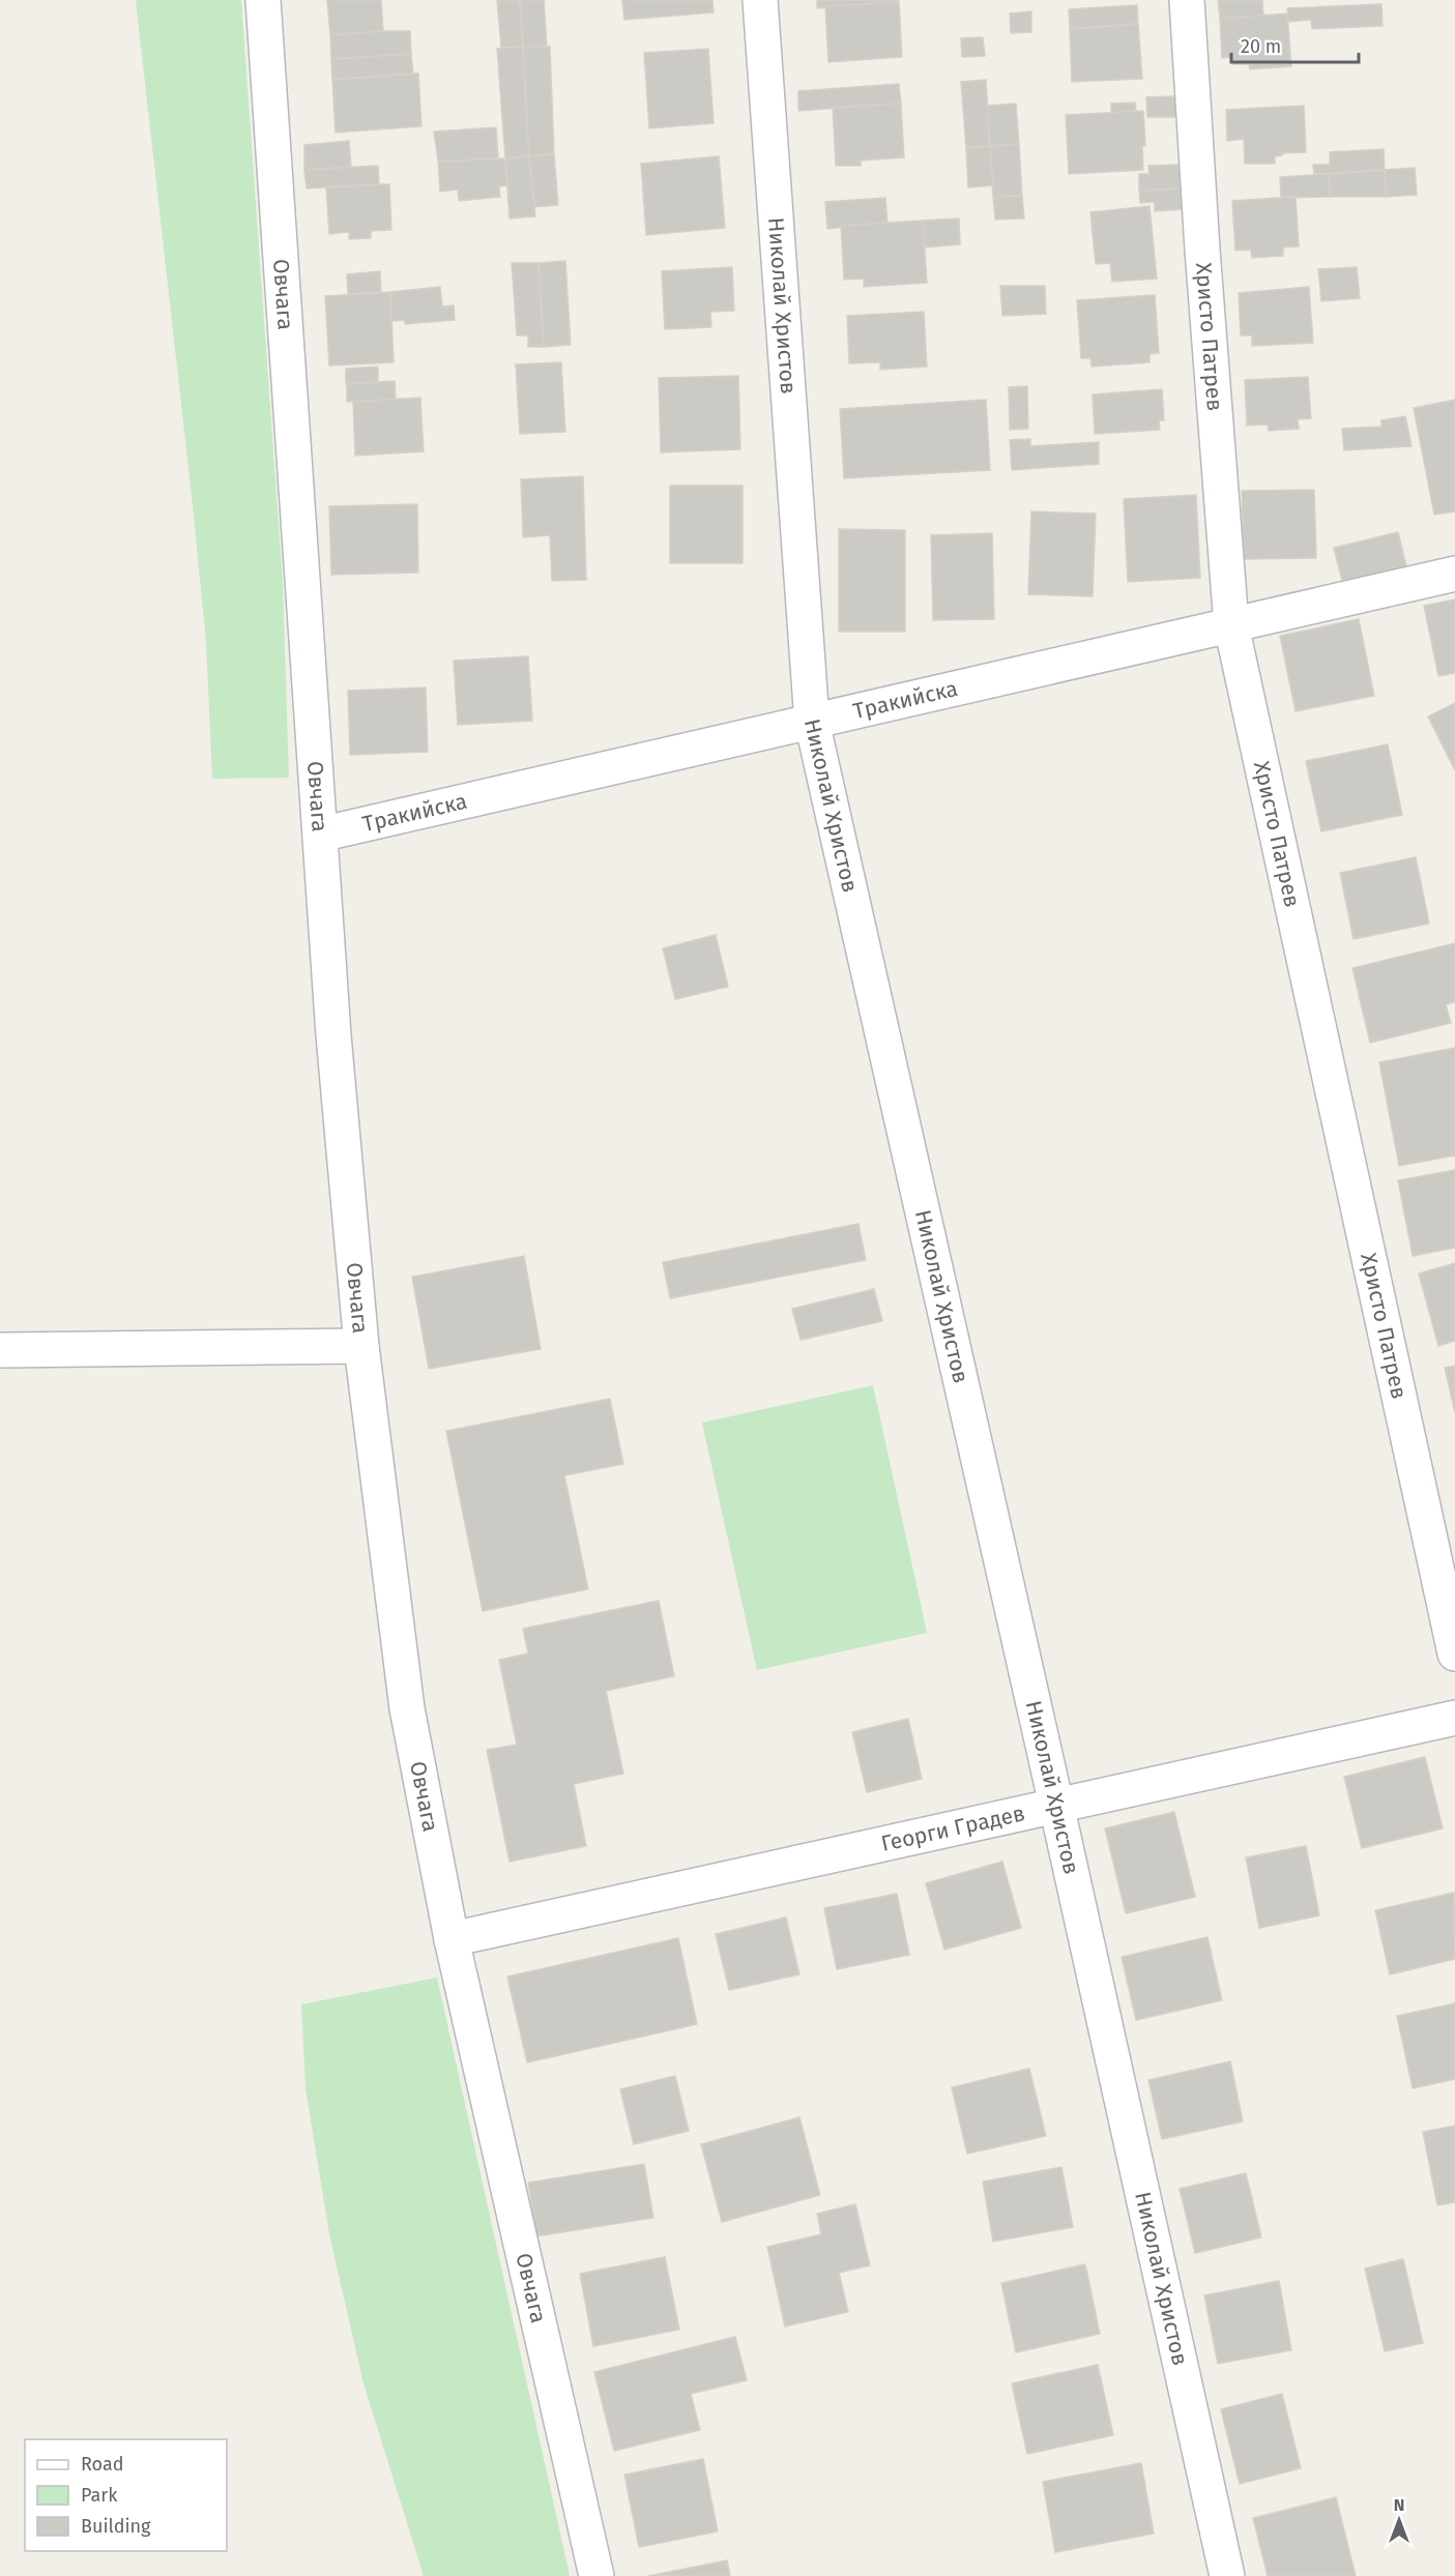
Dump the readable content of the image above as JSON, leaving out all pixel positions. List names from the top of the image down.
{
  "streets": {
    "street": [
      "Овчага",
      "Николай Христов",
      "Христо Патрев",
      "Тракийска",
      "Георги Градев"
    ]
  },
  "crossings": [
    ["Овчага", "Тракийска"],
    ["Овчага", "Георги Градев"],
    ["Николай Христов", "Тракийска"],
    ["Николай Христов", "Георги Градев"],
    ["Христо Патрев", "Тракийска"]
  ],
  "legend": ["Road", "Park", "Building"],
  "scale_bar": "20 m",
  "north": "top"
}
